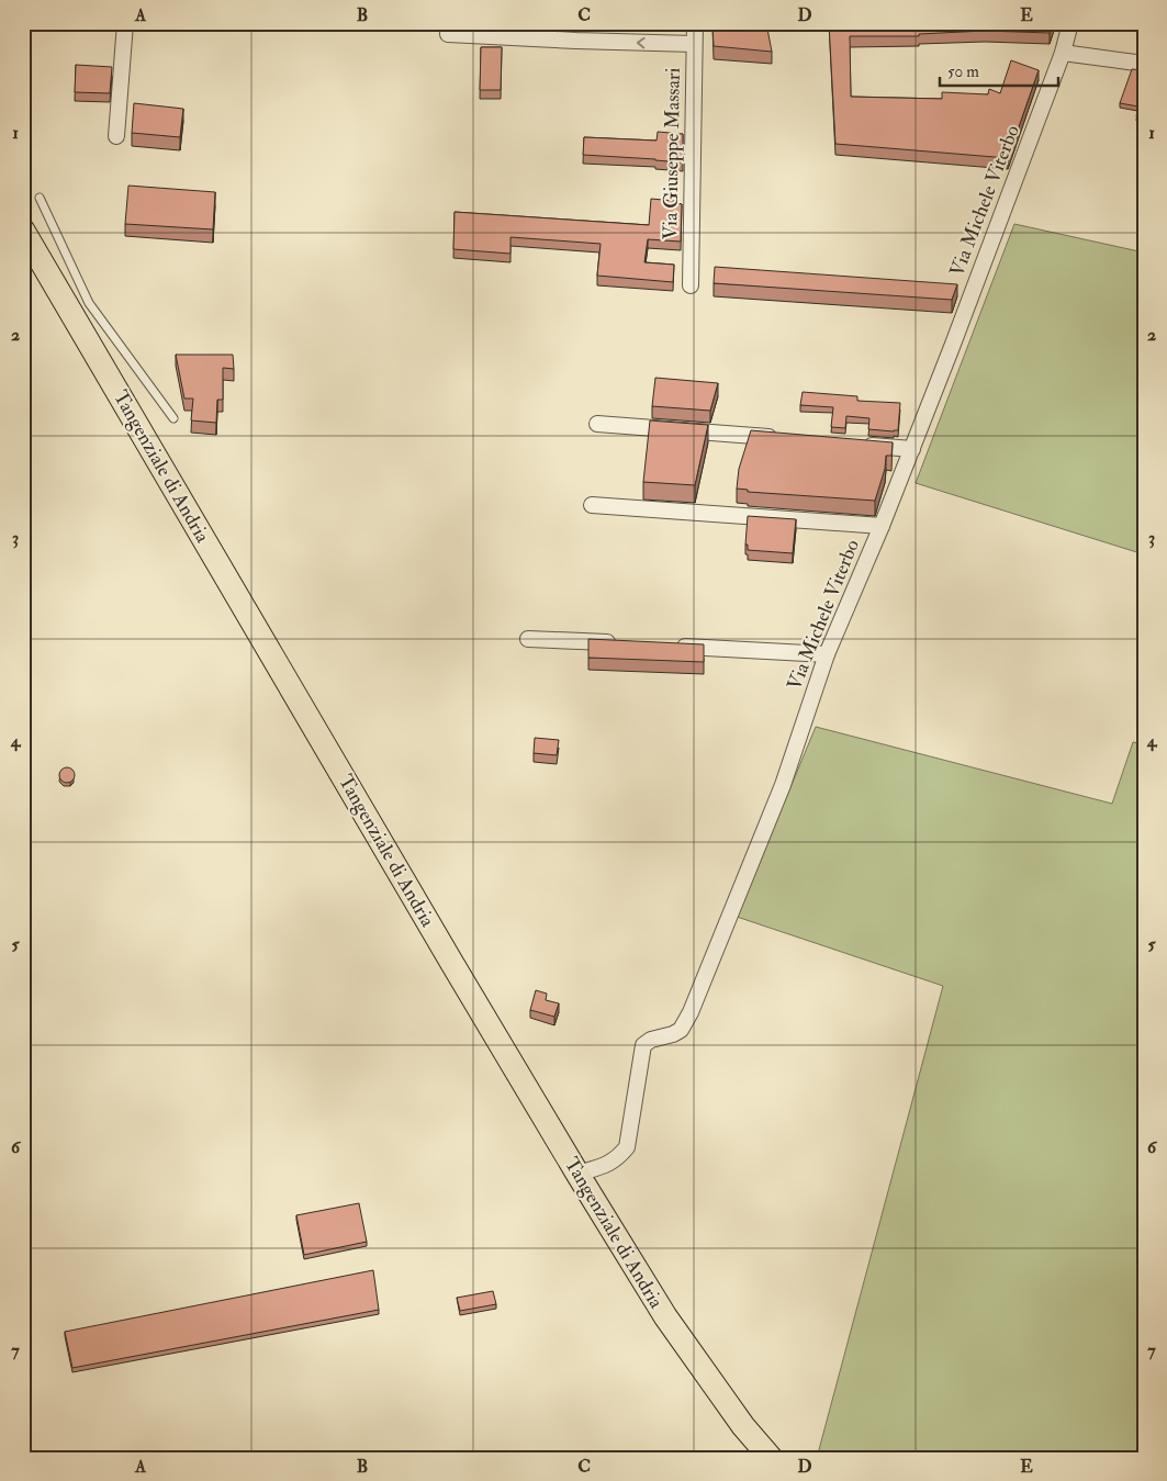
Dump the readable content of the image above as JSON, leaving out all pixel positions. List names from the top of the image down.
{
  "streets": {
    "main road": ["Tangenziale di Andria"],
    "street": ["Via Giuseppe Massari", "Via Michele Viterbo"]
  },
  "crossings": [
    ["Via Michele Viterbo", "Tangenziale di Andria"]
  ],
  "scale_bar": "50 m",
  "grid": {
    "columns": [
      "A",
      "B",
      "C",
      "D",
      "E"
    ],
    "rows": [
      "1",
      "2",
      "3",
      "4",
      "5",
      "6",
      "7"
    ]
  }
}
